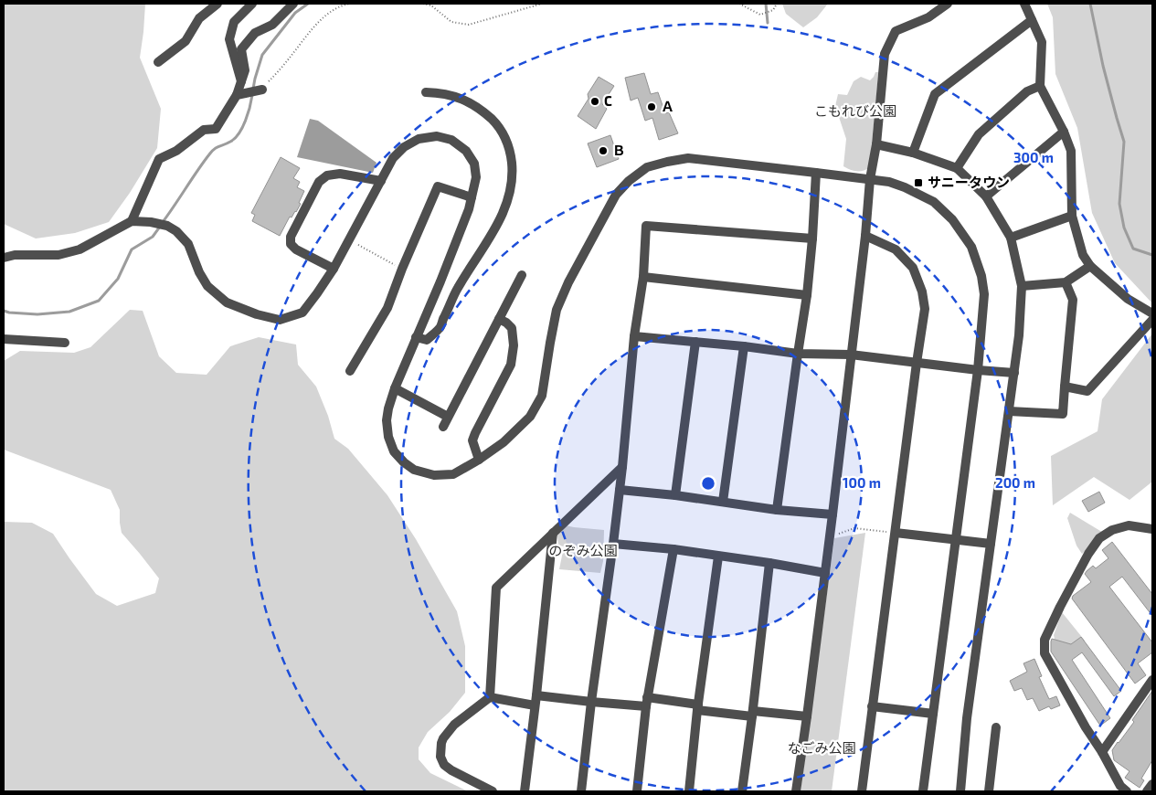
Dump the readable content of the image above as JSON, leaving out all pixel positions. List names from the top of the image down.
{
  "parks": ["こもれび公園", "のぞみ公園", "なごみ公園"],
  "places": {
    "other": ["C", "Ａ", "Ｂ"],
    "transit": ["サニータウン"]
  },
  "rings": ["300 m", "100 m", "200 m"]
}
